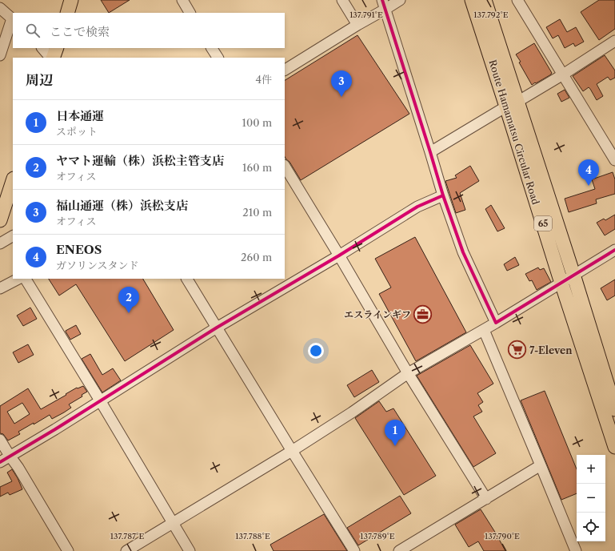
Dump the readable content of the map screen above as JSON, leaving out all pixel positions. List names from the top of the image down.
{
  "streets": {
    "main road": ["Route Hamamatsu Circular Road", "65"]
  },
  "places": {
    "office": ["エスラインギフ"],
    "supermarket": ["7-Eleven"]
  },
  "page": {
    "search": "ここで検索",
    "heading": ["周辺", "4件"],
    "pins": [
      "3",
      "4",
      "2",
      "1"
    ],
    "list": [
      {
        "mark": "1",
        "name": "日本通運",
        "note": "スポット",
        "value": "100 m"
      },
      {
        "mark": "2",
        "name": "ヤマト運輸（株）浜松主管支店",
        "note": "オフィス",
        "value": "160 m"
      },
      {
        "mark": "3",
        "name": "福山通運（株）浜松支店",
        "note": "オフィス",
        "value": "210 m"
      },
      {
        "mark": "4",
        "name": "ENEOS",
        "note": "ガソリンスタンド",
        "value": "260 m"
      }
    ],
    "map_buttons": ["+", "−"]
  },
  "coordinates": [
    "137.791°E",
    "137.792°E",
    "137.787°E",
    "137.788°E",
    "137.789°E",
    "137.790°E"
  ]
}
